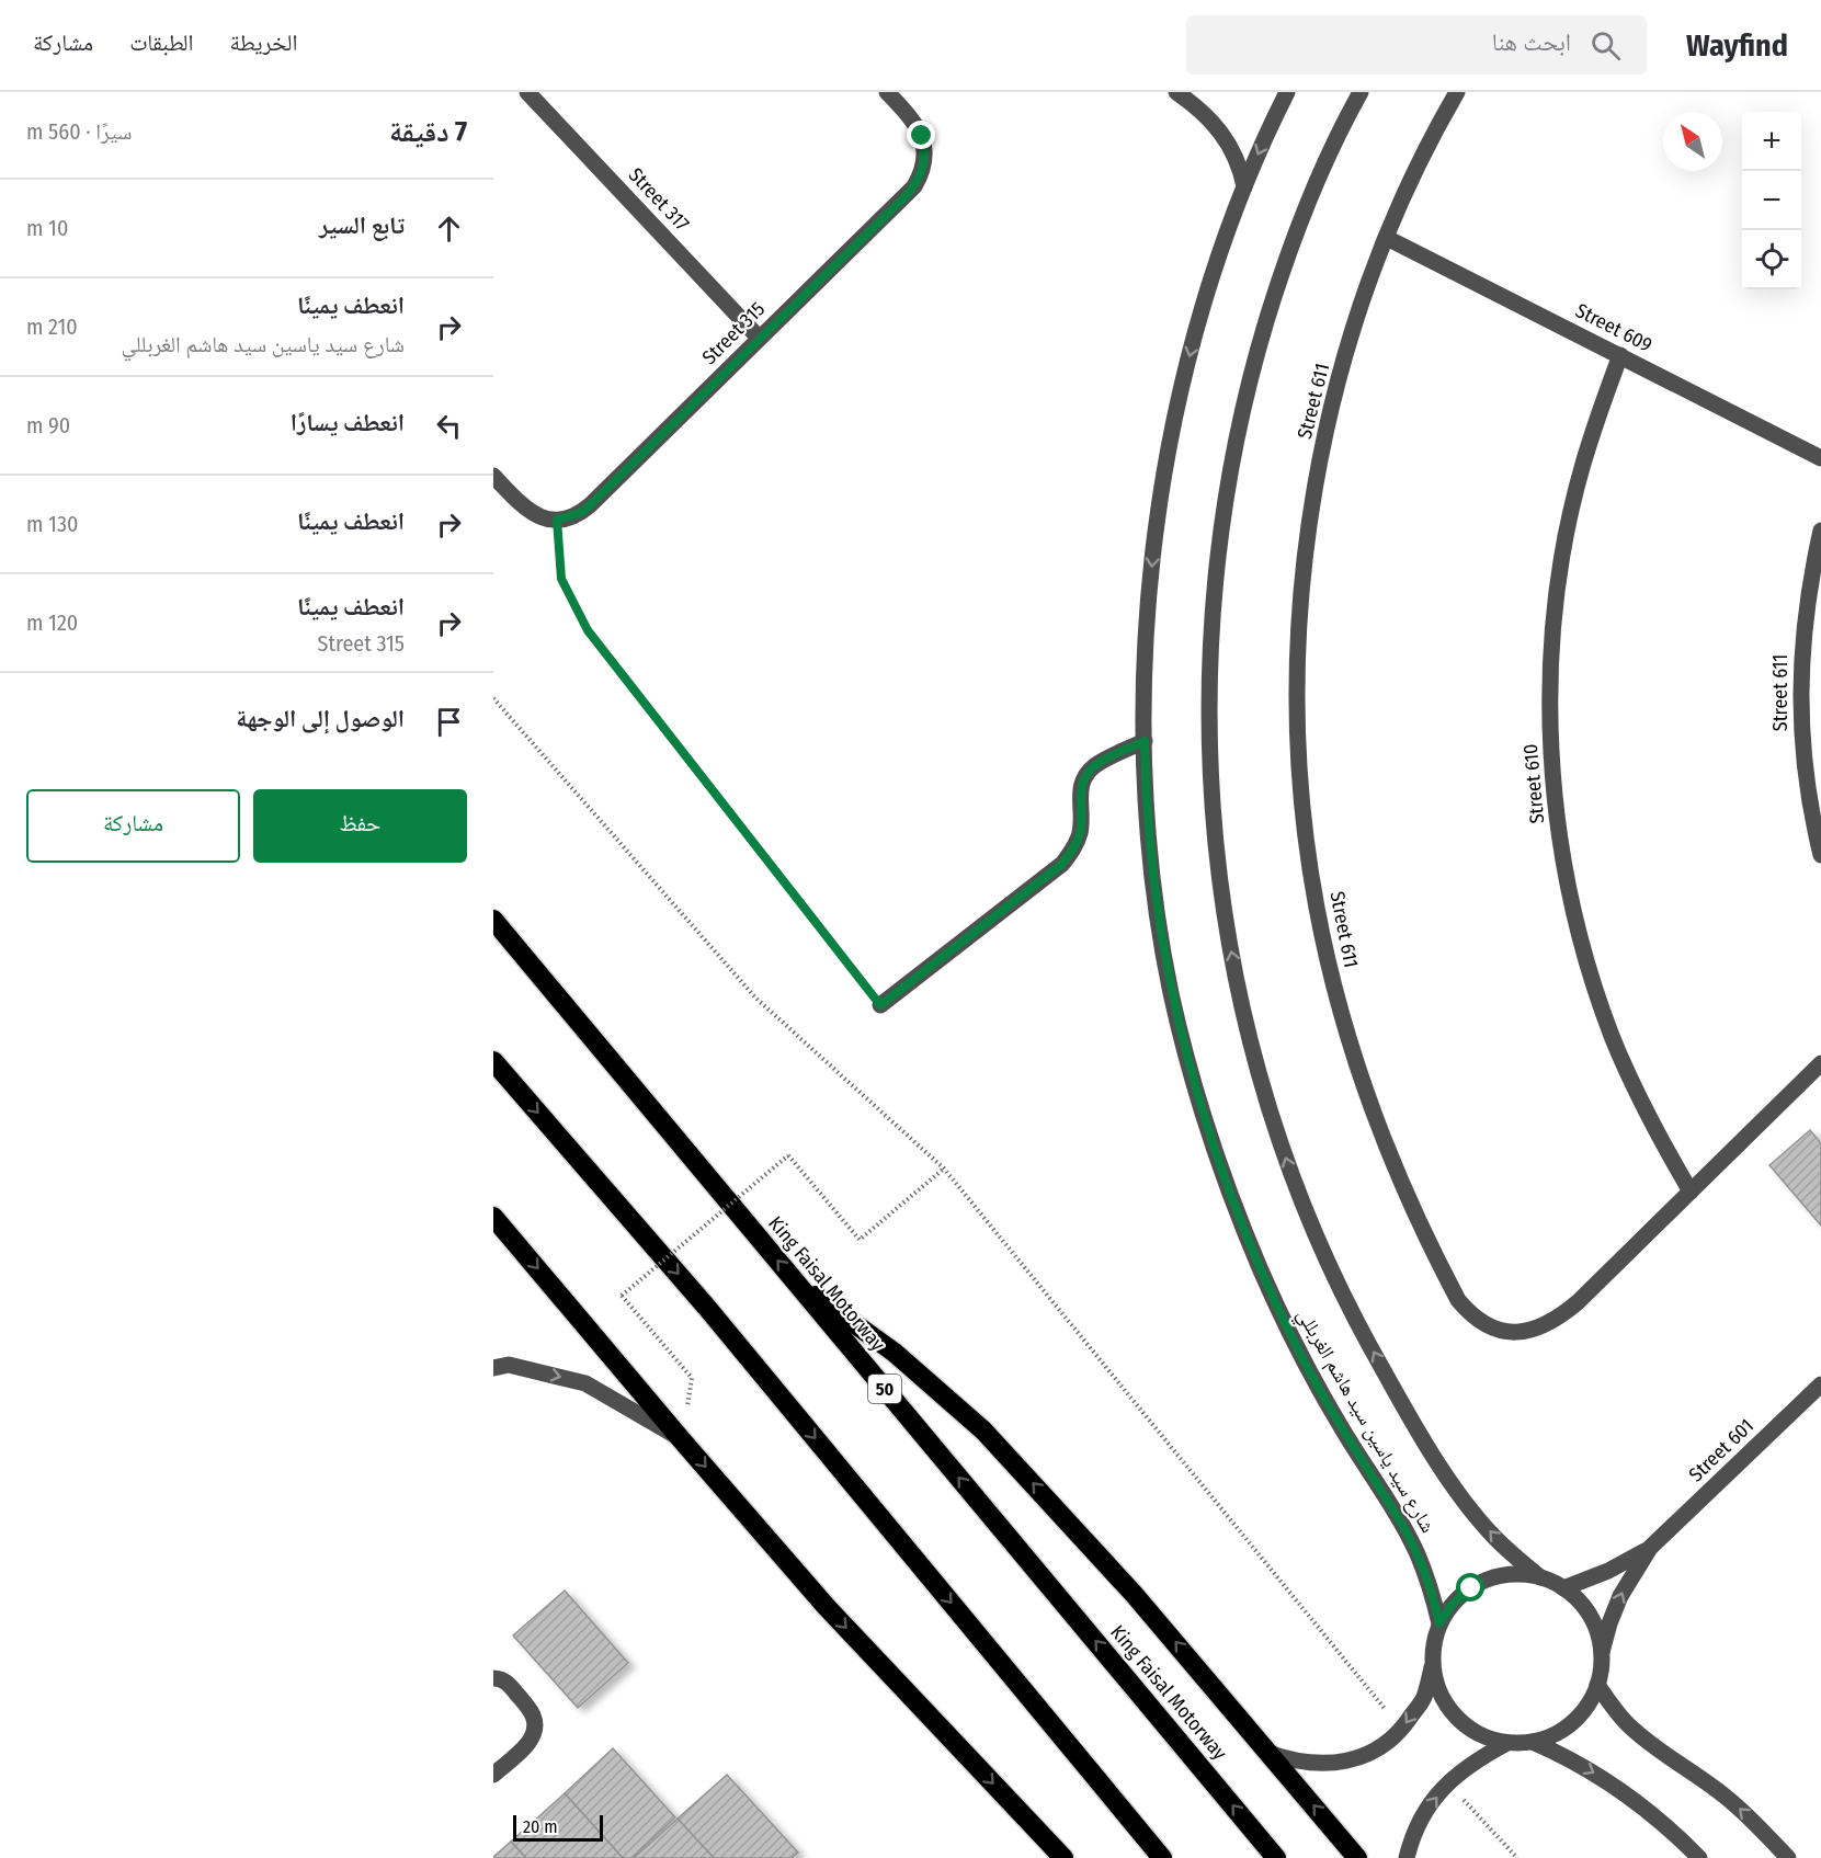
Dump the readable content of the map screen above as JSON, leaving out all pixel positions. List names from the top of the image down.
{
  "streets": {
    "highway": ["King Faisal Motorway", "50"],
    "street": [
      "Street 317",
      "Street 609",
      "Street 315",
      "Street 611",
      "Street 610",
      "شارع سيد ياسين سيد هاشم الغربللي",
      "Street 601"
    ]
  },
  "crossings": [
    ["Street 317", "Street 315"],
    ["Street 609", "Street 611"],
    ["Street 609", "Street 610"],
    ["Street 611", "Street 610"],
    ["شارع سيد ياسين سيد هاشم الغربللي", "Street 601"]
  ],
  "scale_bar": "20 m",
  "north": "top left",
  "page": {
    "header": "Wayfind",
    "search": "ابحث هنا",
    "nav": ["الخريطة", "الطبقات", "مشاركة"],
    "heading": ["7 دقيقة", "سيرًا · 560 m"],
    "map_buttons": ["+", "−"],
    "list": [
      ["تابع السير", "10 m"],
      ["انعطف يمينًا", "شارع سيد ياسين سيد هاشم الغربللي", "210 m"],
      ["انعطف يسارًا", "90 m"],
      ["انعطف يمينًا", "130 m"],
      ["انعطف يمينًا", "Street 315", "120 m"],
      "الوصول إلى الوجهة"
    ],
    "buttons": ["حفظ", "مشاركة"],
    "scale": "20 m"
  }
}
